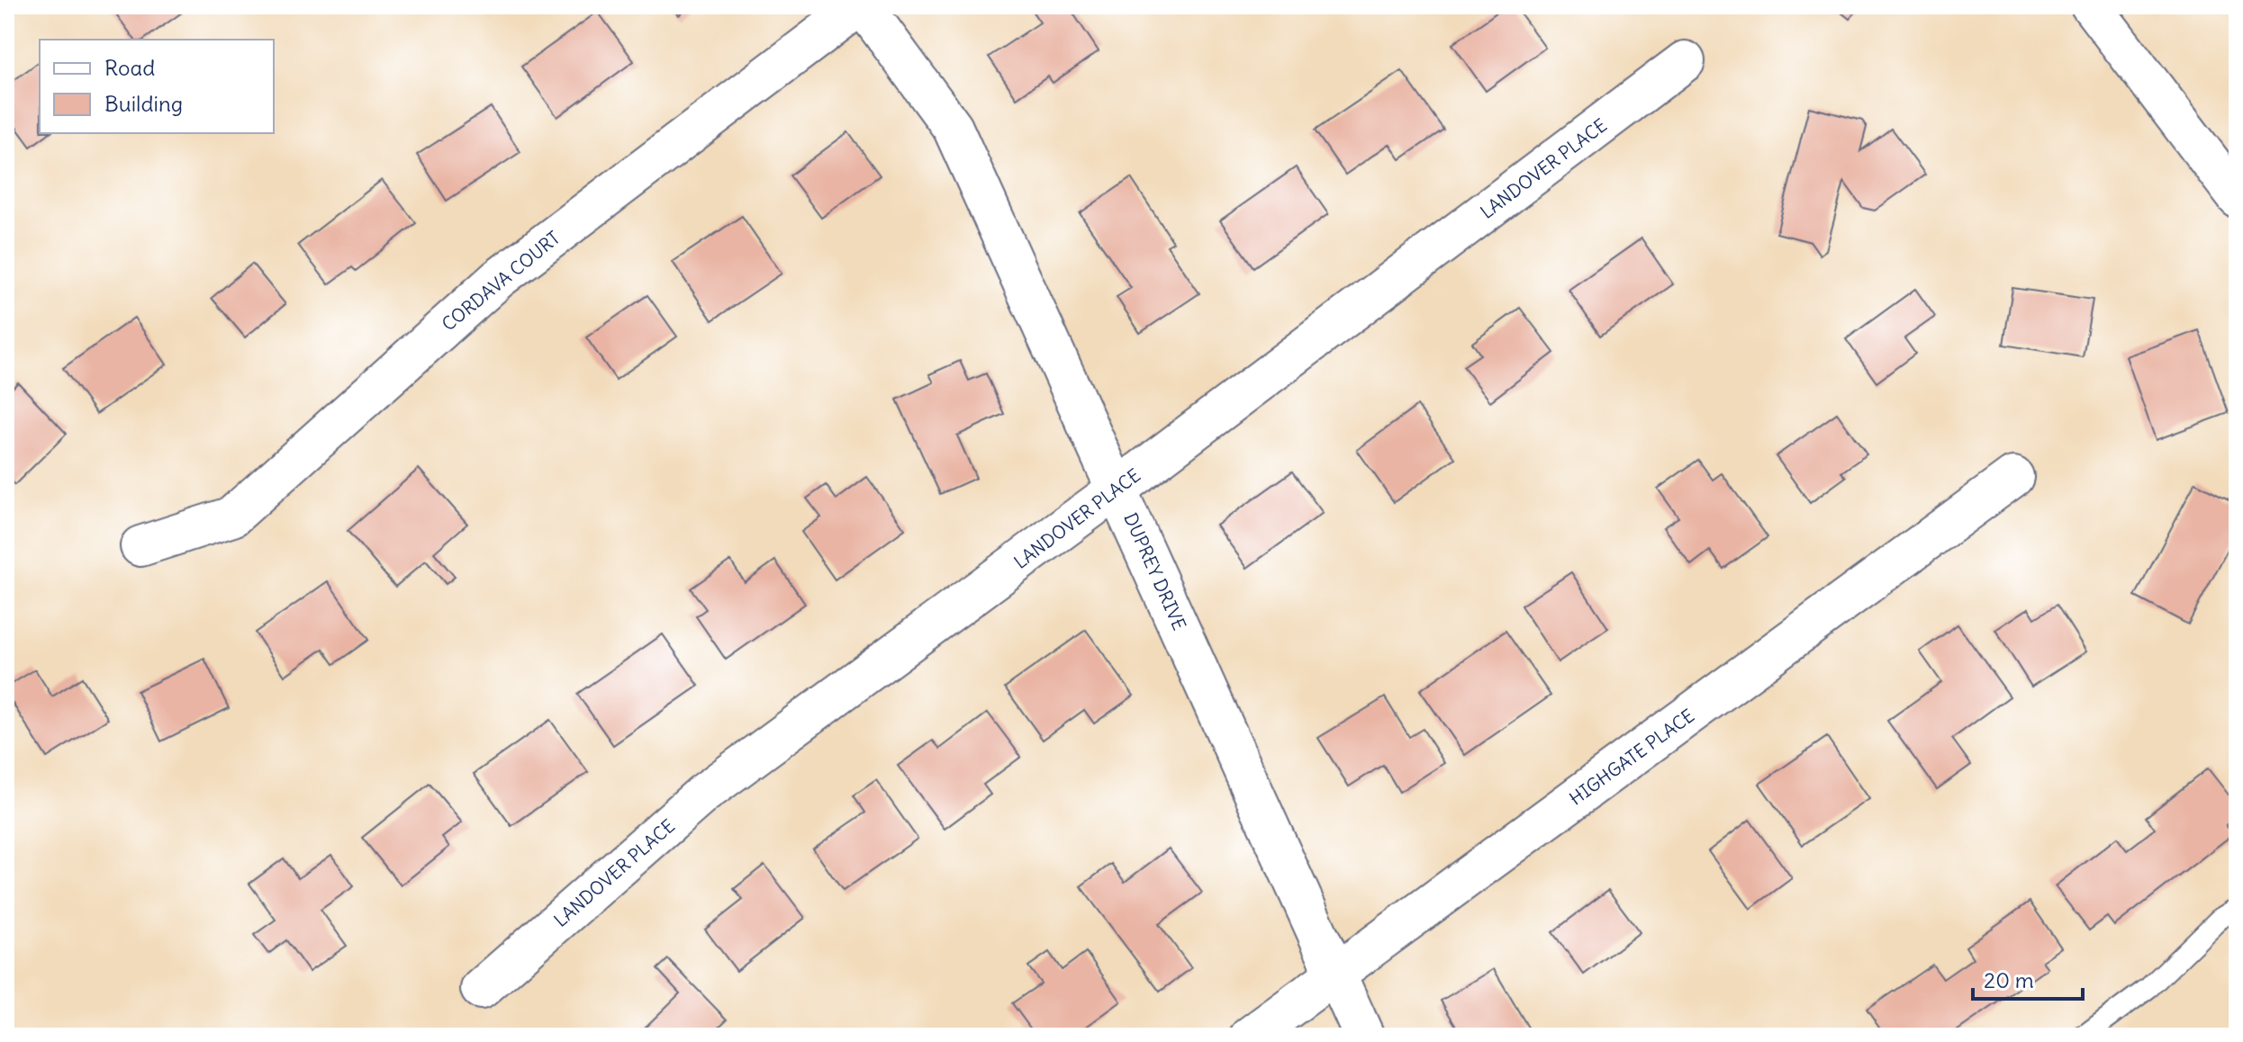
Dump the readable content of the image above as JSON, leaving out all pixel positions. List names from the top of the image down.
{
  "streets": {
    "street": [
      "LANDOVER PLACE",
      "CORDAVA COURT",
      "DUPREY DRIVE",
      "HIGHGATE PLACE"
    ]
  },
  "crossings": [
    ["LANDOVER PLACE", "DUPREY DRIVE"],
    ["CORDAVA COURT", "DUPREY DRIVE"],
    ["DUPREY DRIVE", "HIGHGATE PLACE"]
  ],
  "legend": ["Road", "Building"],
  "scale_bar": "20 m"
}
